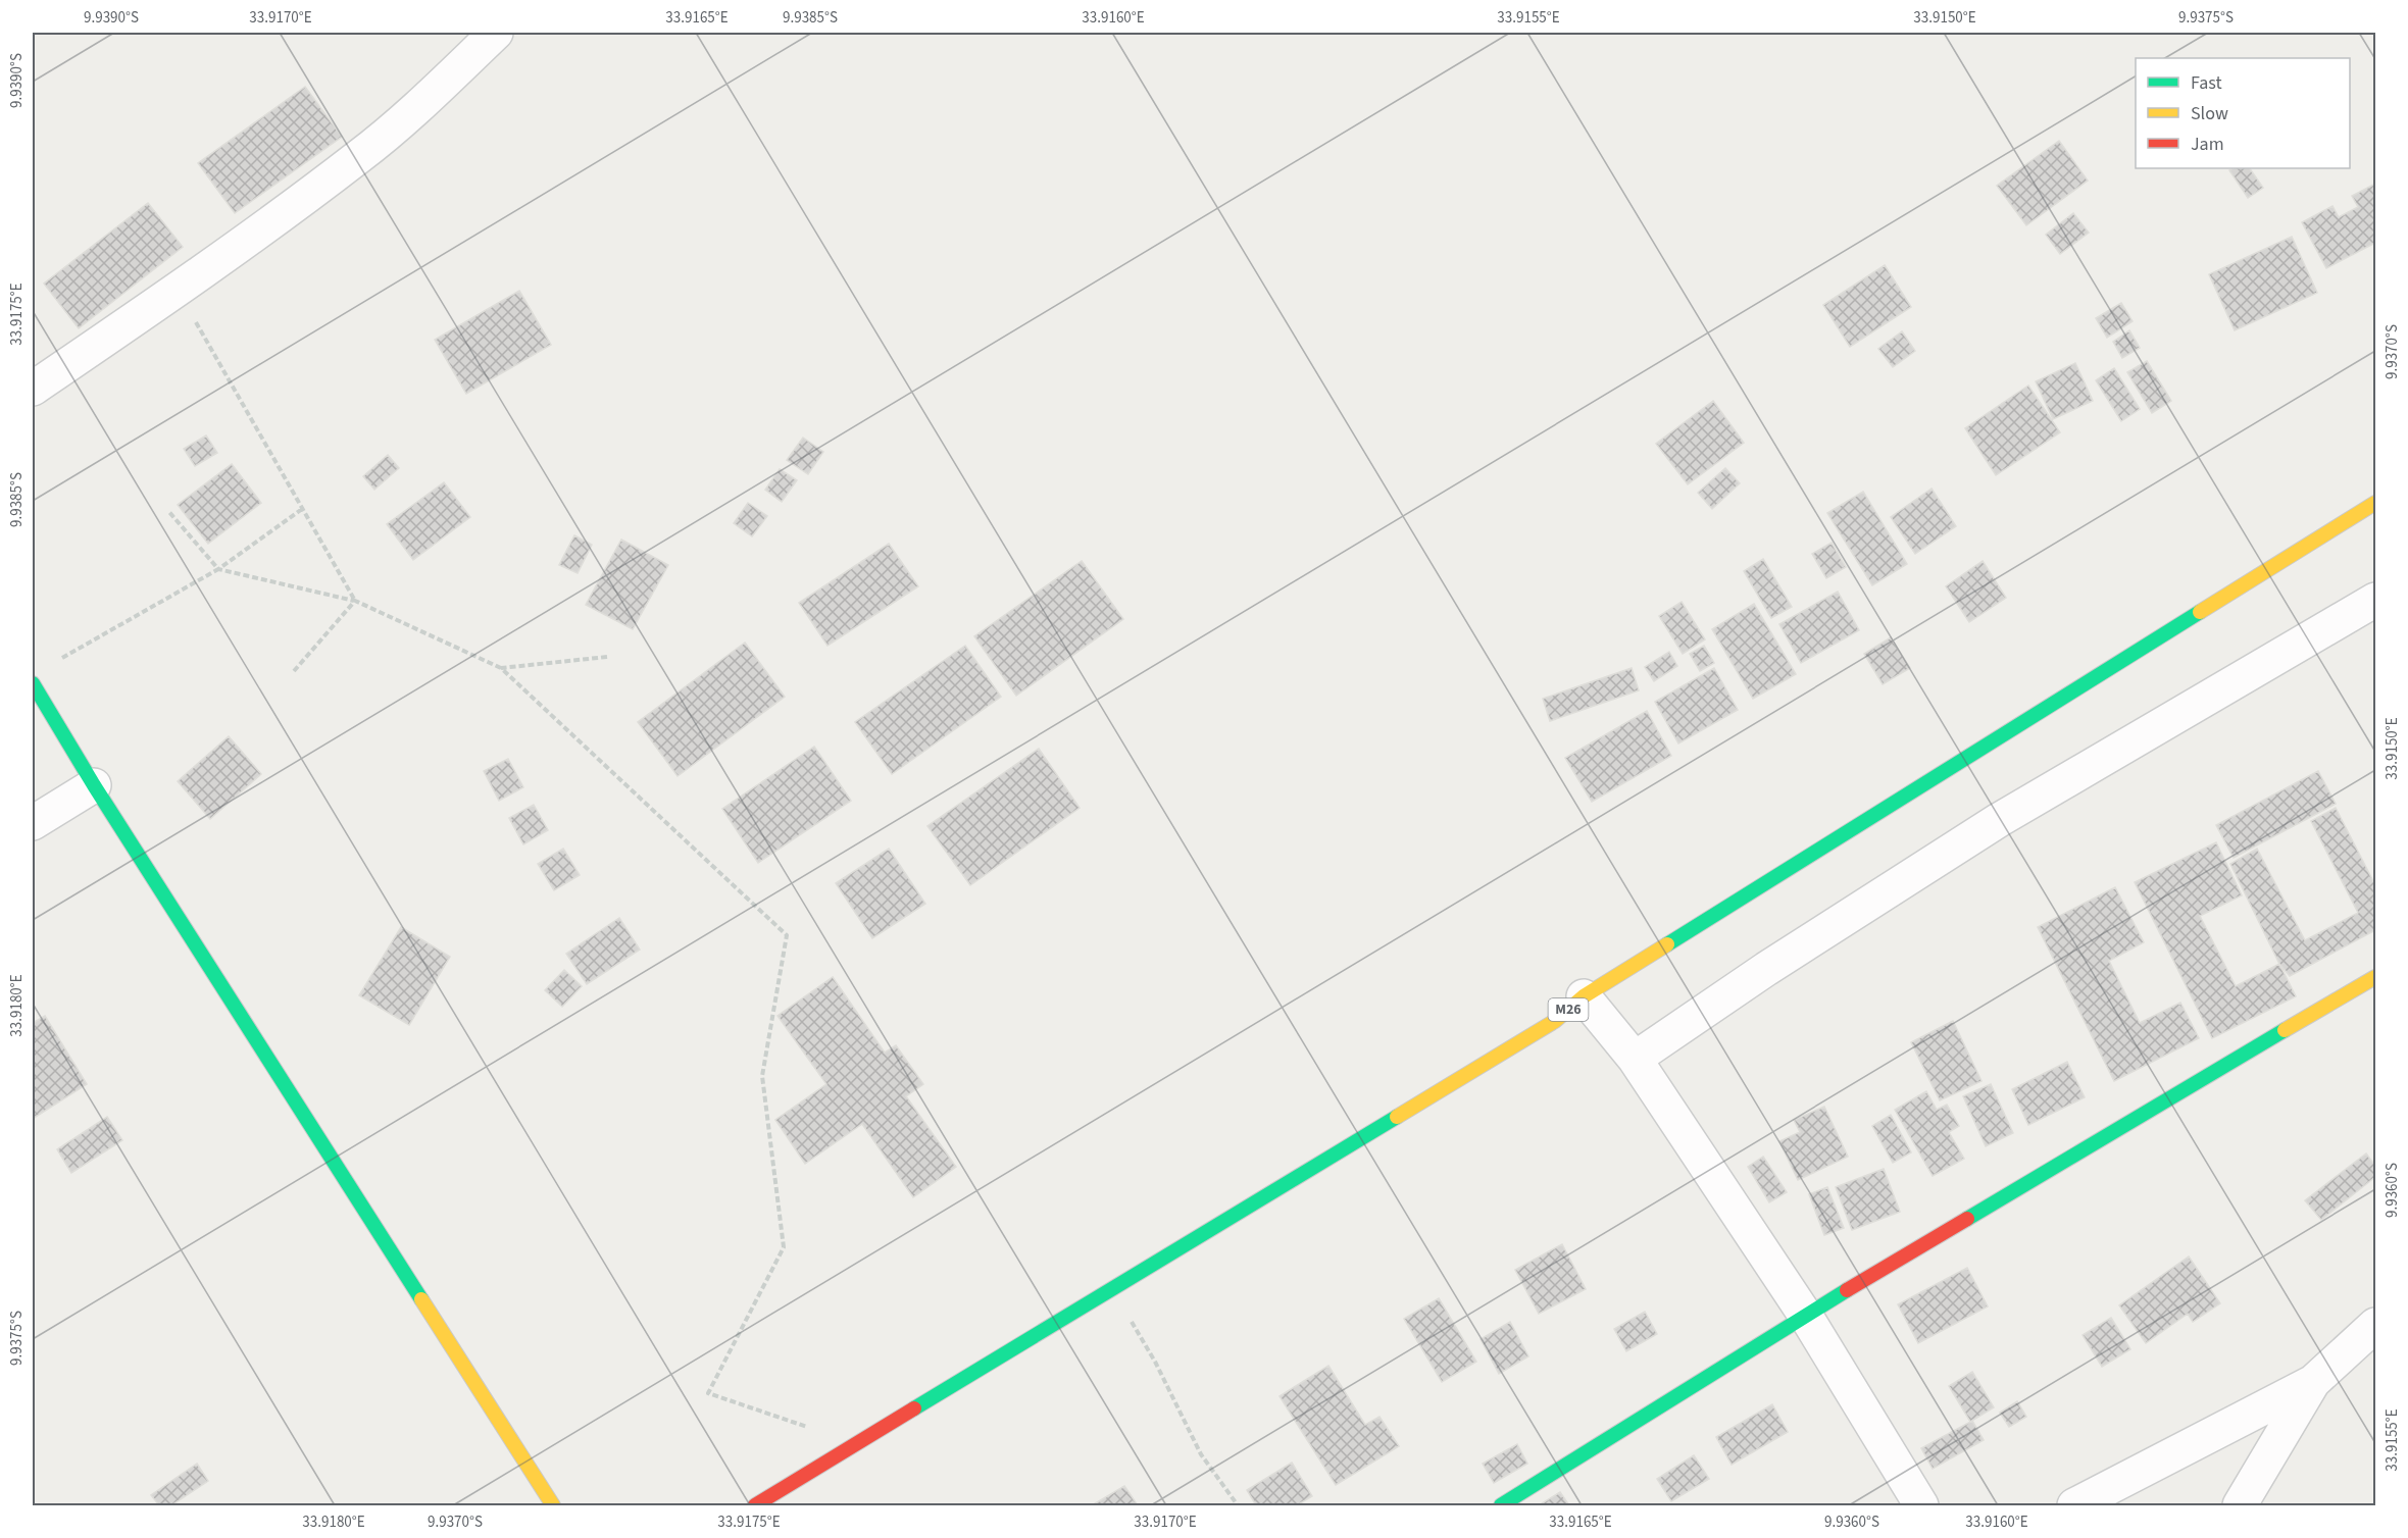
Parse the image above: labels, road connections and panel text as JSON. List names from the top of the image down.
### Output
{
  "streets": {
    "street": ["M26"]
  },
  "legend": ["Fast", "Slow", "Jam"],
  "coordinates": [
    "9.9390°S",
    "33.9170°E",
    "33.9165°E",
    "9.9385°S",
    "33.9160°E",
    "33.9155°E",
    "33.9150°E",
    "9.9375°S",
    "33.9175°E",
    "9.9370°S",
    "33.9180°E",
    "9.9360°S"
  ]
}
